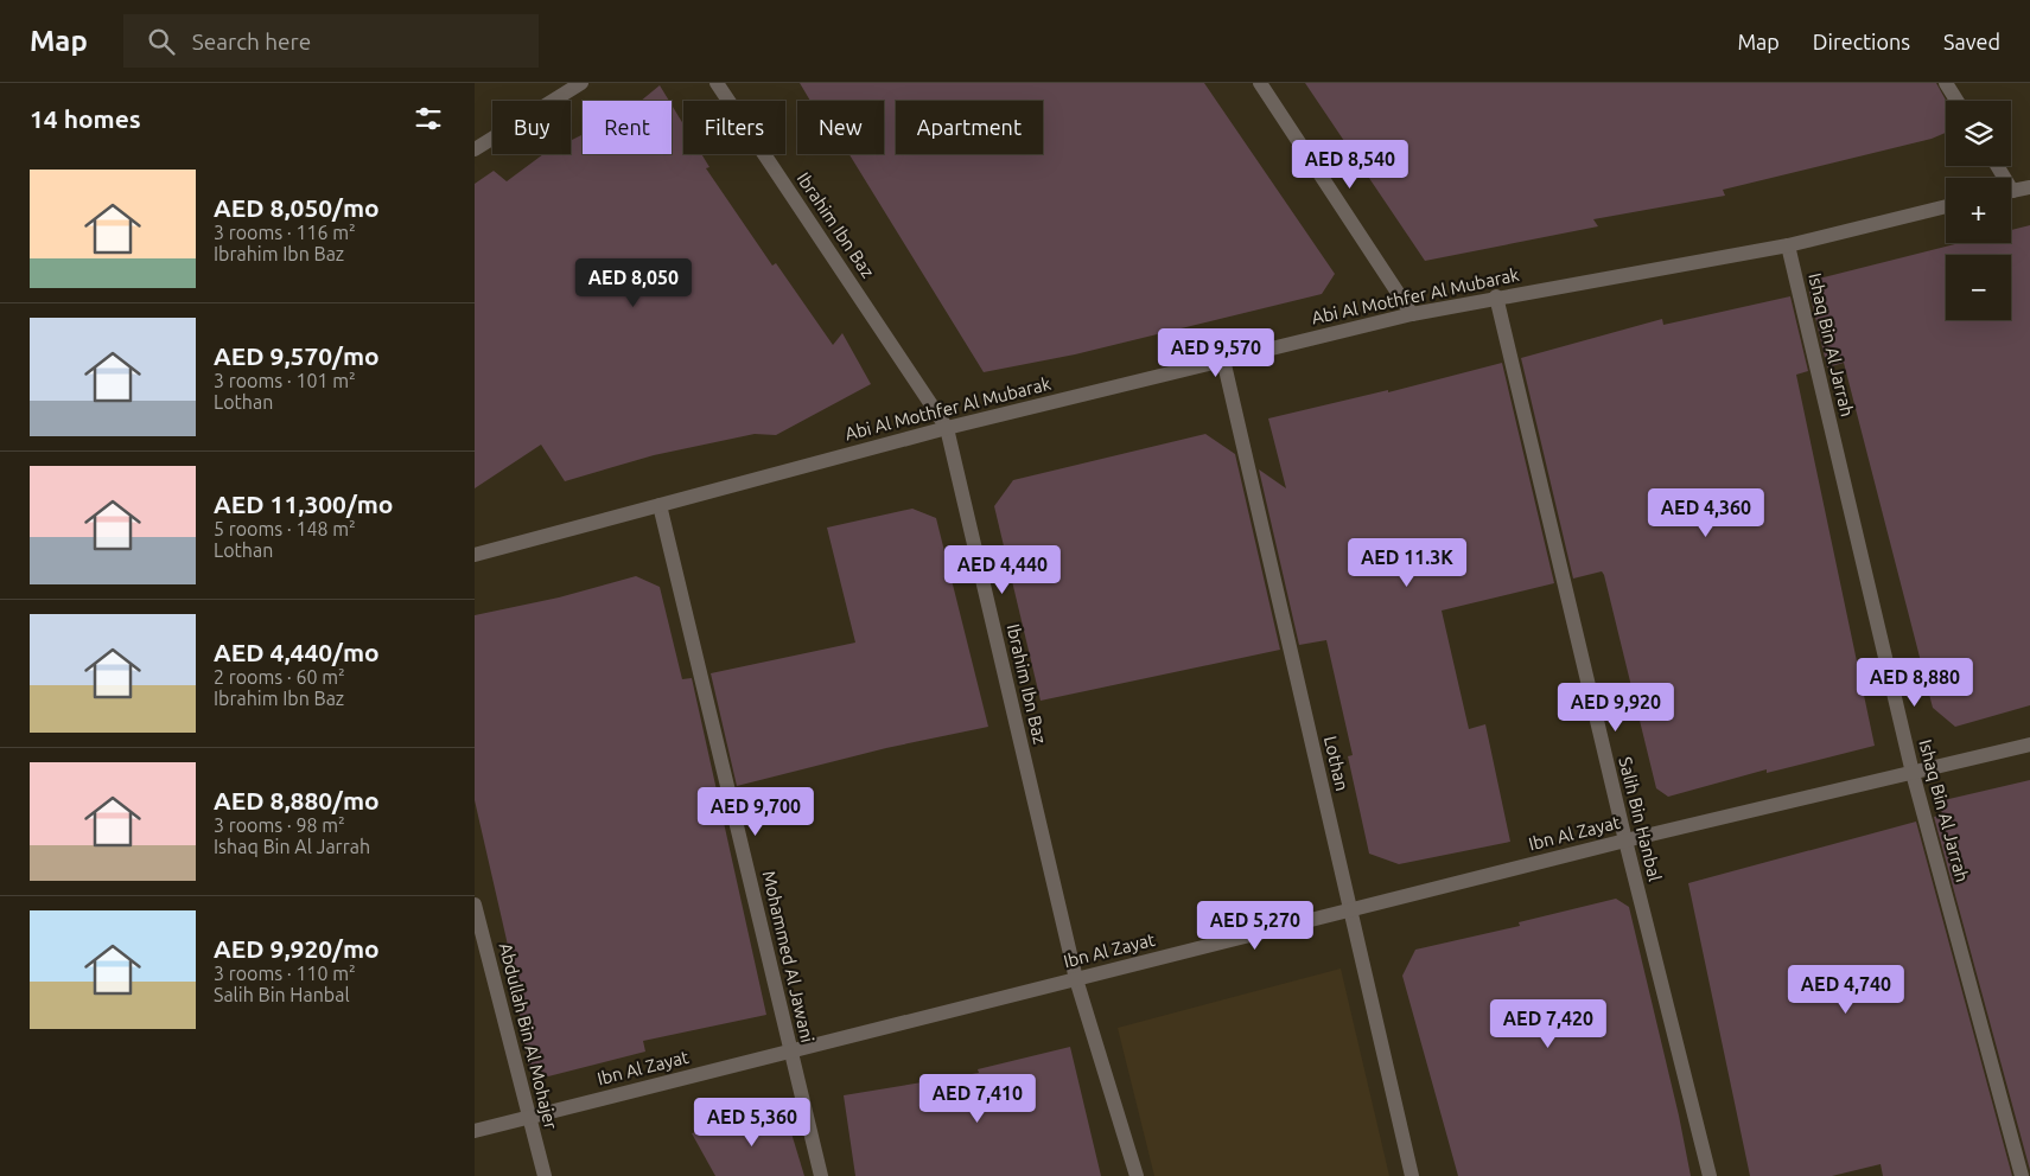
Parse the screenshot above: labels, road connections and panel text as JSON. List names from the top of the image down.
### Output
{
  "streets": {
    "street": [
      "Ibrahim Ibn Baz",
      "Abi Al Mothfer Al Mubarak",
      "Ishaq Bin Al Jarrah",
      "Lothan",
      "Salih Bin Hanbal",
      "Ibn Al Zayat",
      "Mohammed Al Jawani",
      "Abdullah Bin Al Mohajer"
    ]
  },
  "crossings": [
    ["Ibrahim Ibn Baz", "Abi Al Mothfer Al Mubarak"],
    ["Ibrahim Ibn Baz", "Ibn Al Zayat"],
    ["Abi Al Mothfer Al Mubarak", "Ishaq Bin Al Jarrah"],
    ["Abi Al Mothfer Al Mubarak", "Lothan"],
    ["Abi Al Mothfer Al Mubarak", "Salih Bin Hanbal"],
    ["Abi Al Mothfer Al Mubarak", "Mohammed Al Jawani"],
    ["Ishaq Bin Al Jarrah", "Ibn Al Zayat"],
    ["Lothan", "Ibn Al Zayat"],
    ["Salih Bin Hanbal", "Ibn Al Zayat"],
    ["Ibn Al Zayat", "Mohammed Al Jawani"],
    ["Ibn Al Zayat", "Abdullah Bin Al Mohajer"]
  ],
  "page": {
    "header": "Map",
    "search": "Search here",
    "nav": ["Map", "Directions", "Saved"],
    "heading": "14 homes",
    "map_buttons": ["+", "−"],
    "chip": [
      "Buy",
      "Rent",
      "Filters",
      "New",
      "Apartment"
    ],
    "price": [
      "AED 8,540",
      "AED 8,050",
      "AED 9,570",
      "AED 4,360",
      "AED 11.3K",
      "AED 4,440",
      "AED 8,880",
      "AED 9,920",
      "AED 9,700",
      "AED 5,270",
      "AED 4,740",
      "AED 7,420",
      "AED 7,410",
      "AED 5,360"
    ],
    "list": [
      {
        "name": "AED 8,050/mo",
        "note": "3 rooms · 116 m² · Ibrahim Ibn Baz"
      },
      {
        "name": "AED 9,570/mo",
        "note": "3 rooms · 101 m² · Lothan"
      },
      {
        "name": "AED 11,300/mo",
        "note": "5 rooms · 148 m² · Lothan"
      },
      {
        "name": "AED 4,440/mo",
        "note": "2 rooms · 60 m² · Ibrahim Ibn Baz"
      },
      {
        "name": "AED 8,880/mo",
        "note": "3 rooms · 98 m² · Ishaq Bin Al Jarrah"
      },
      {
        "name": "AED 9,920/mo",
        "note": "3 rooms · 110 m² · Salih Bin Hanbal"
      }
    ]
  }
}
